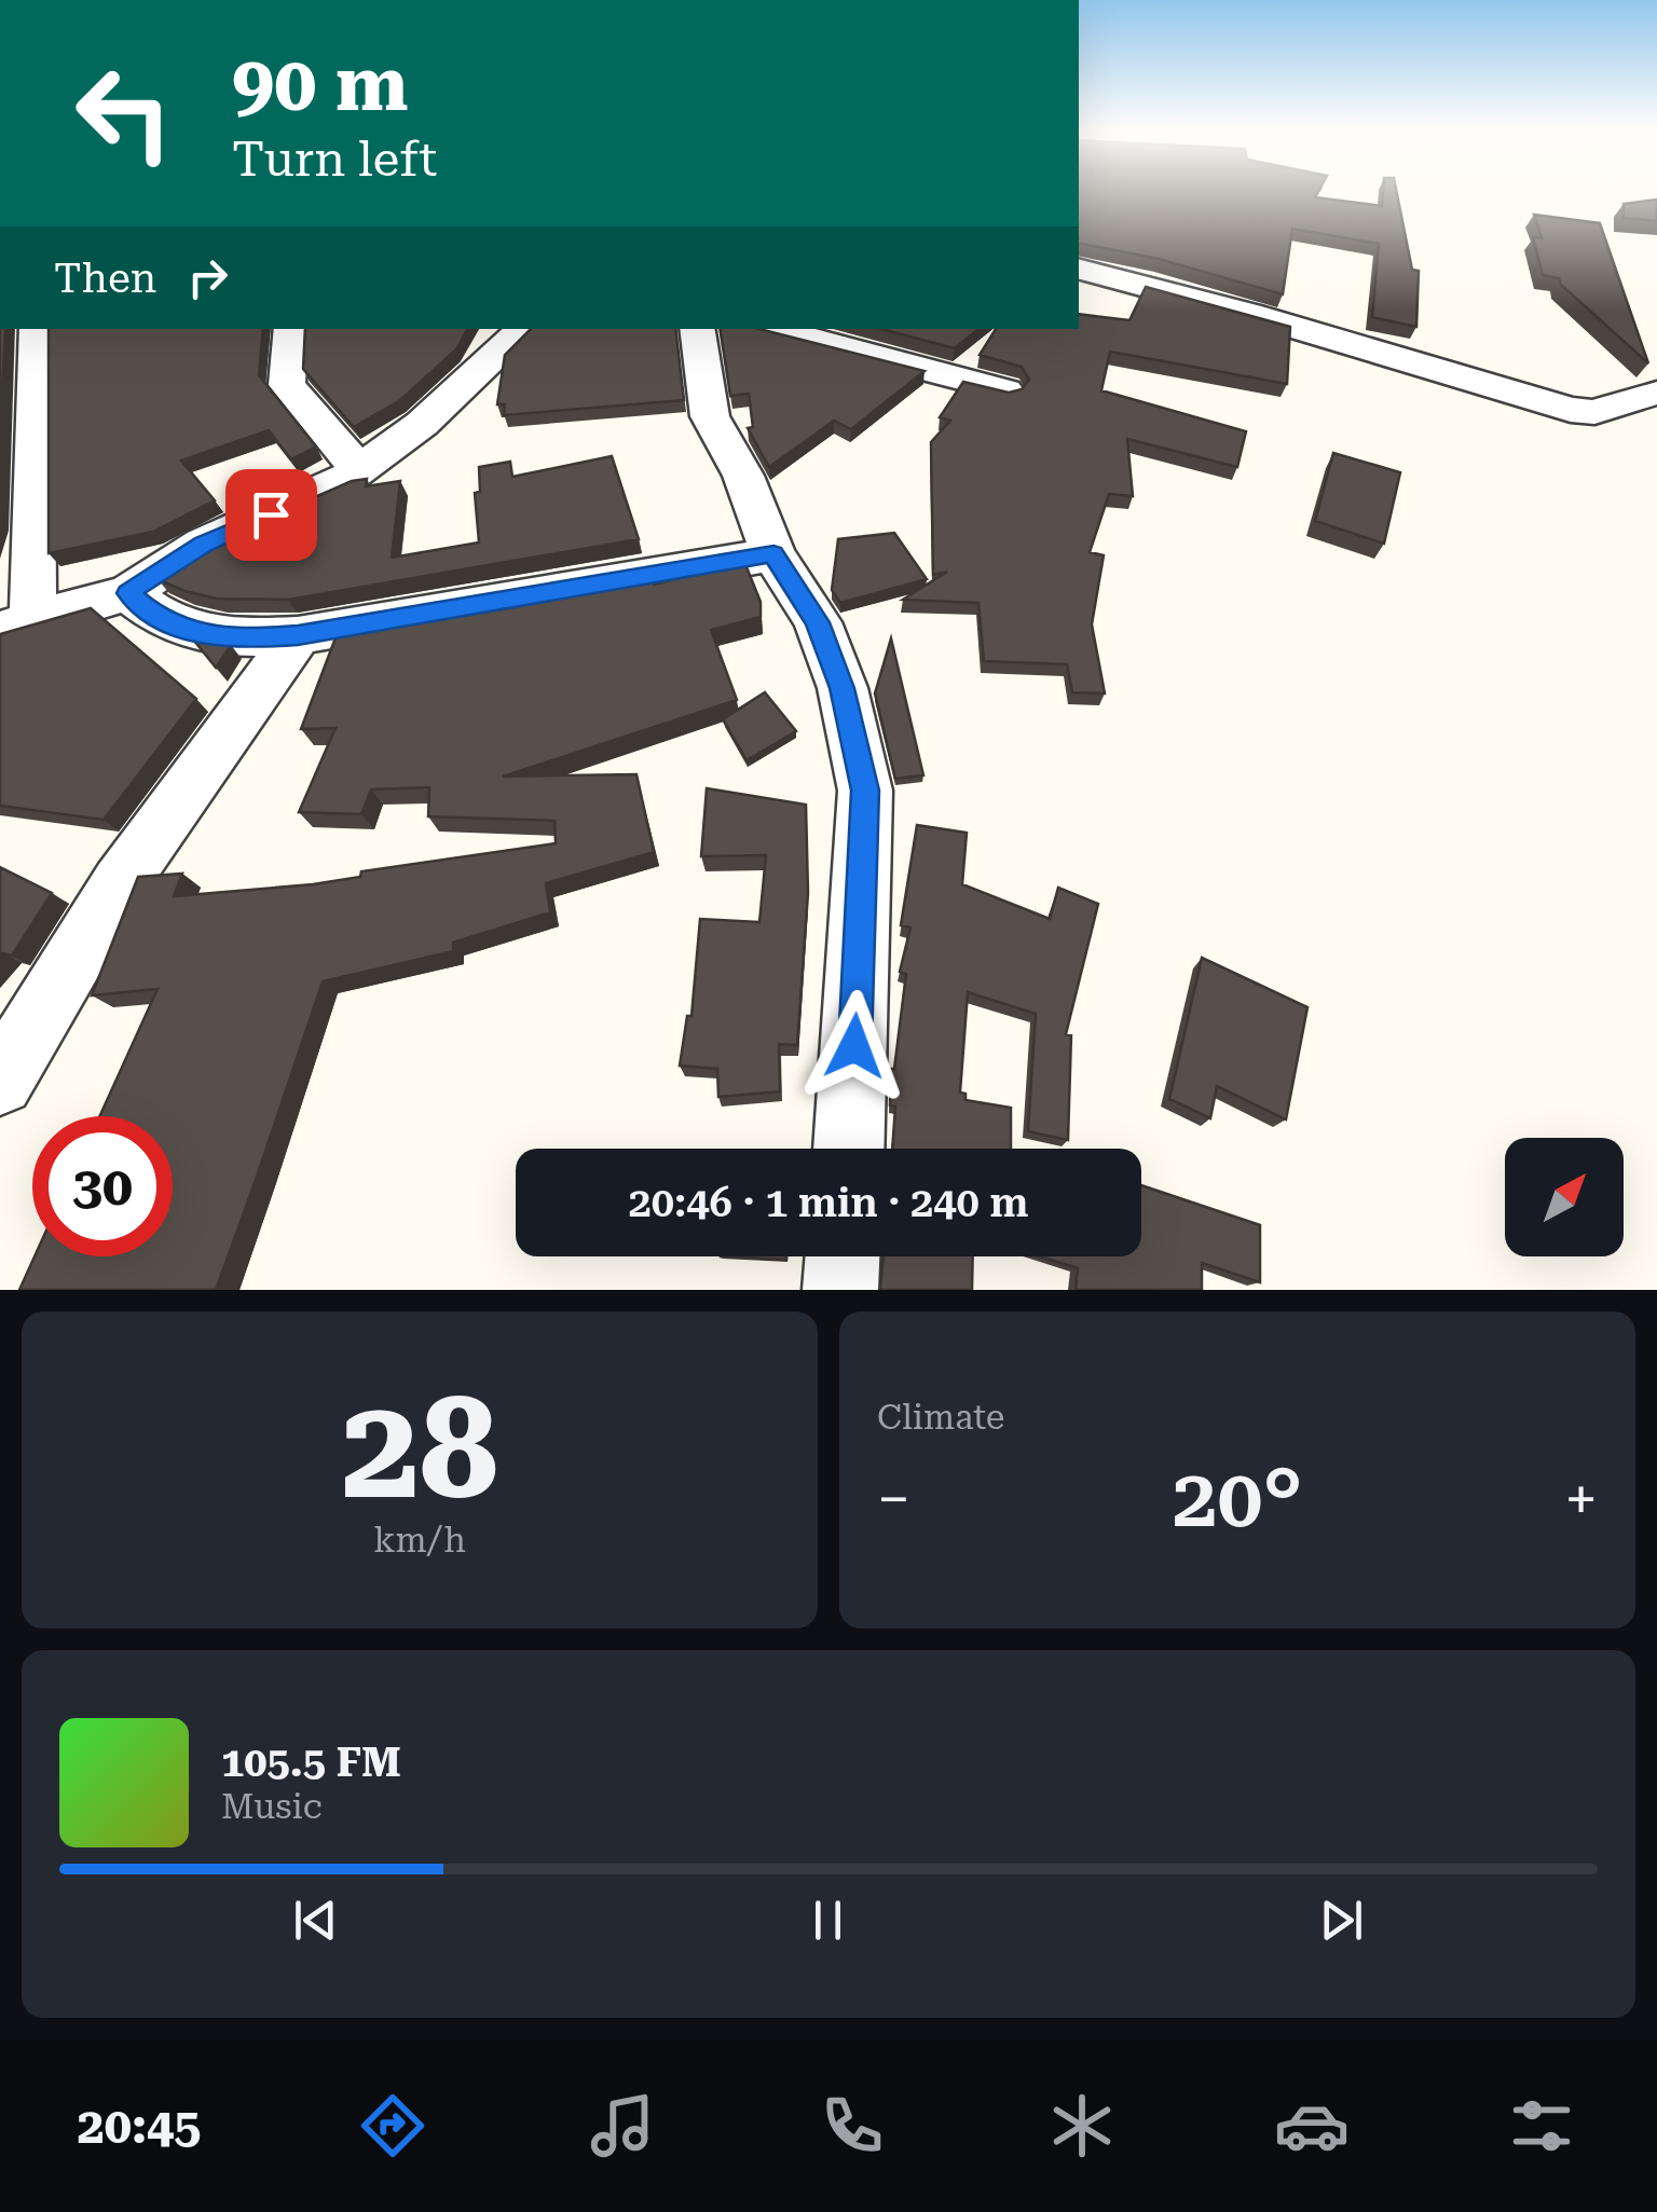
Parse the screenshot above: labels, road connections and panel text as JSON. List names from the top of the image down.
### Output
{
  "north": "top right",
  "page": {
    "turn": ["90 m", "Turn left"],
    "then": "Then",
    "limit": "30",
    "trip": "20:46 · 1 min · 240 m",
    "tile": [
      ["28", "km/h"],
      "Climate"
    ],
    "heat": ["−", "20°", "+"],
    "song": ["105.5 FM", "Music"],
    "tabs": "20:45"
  }
}
